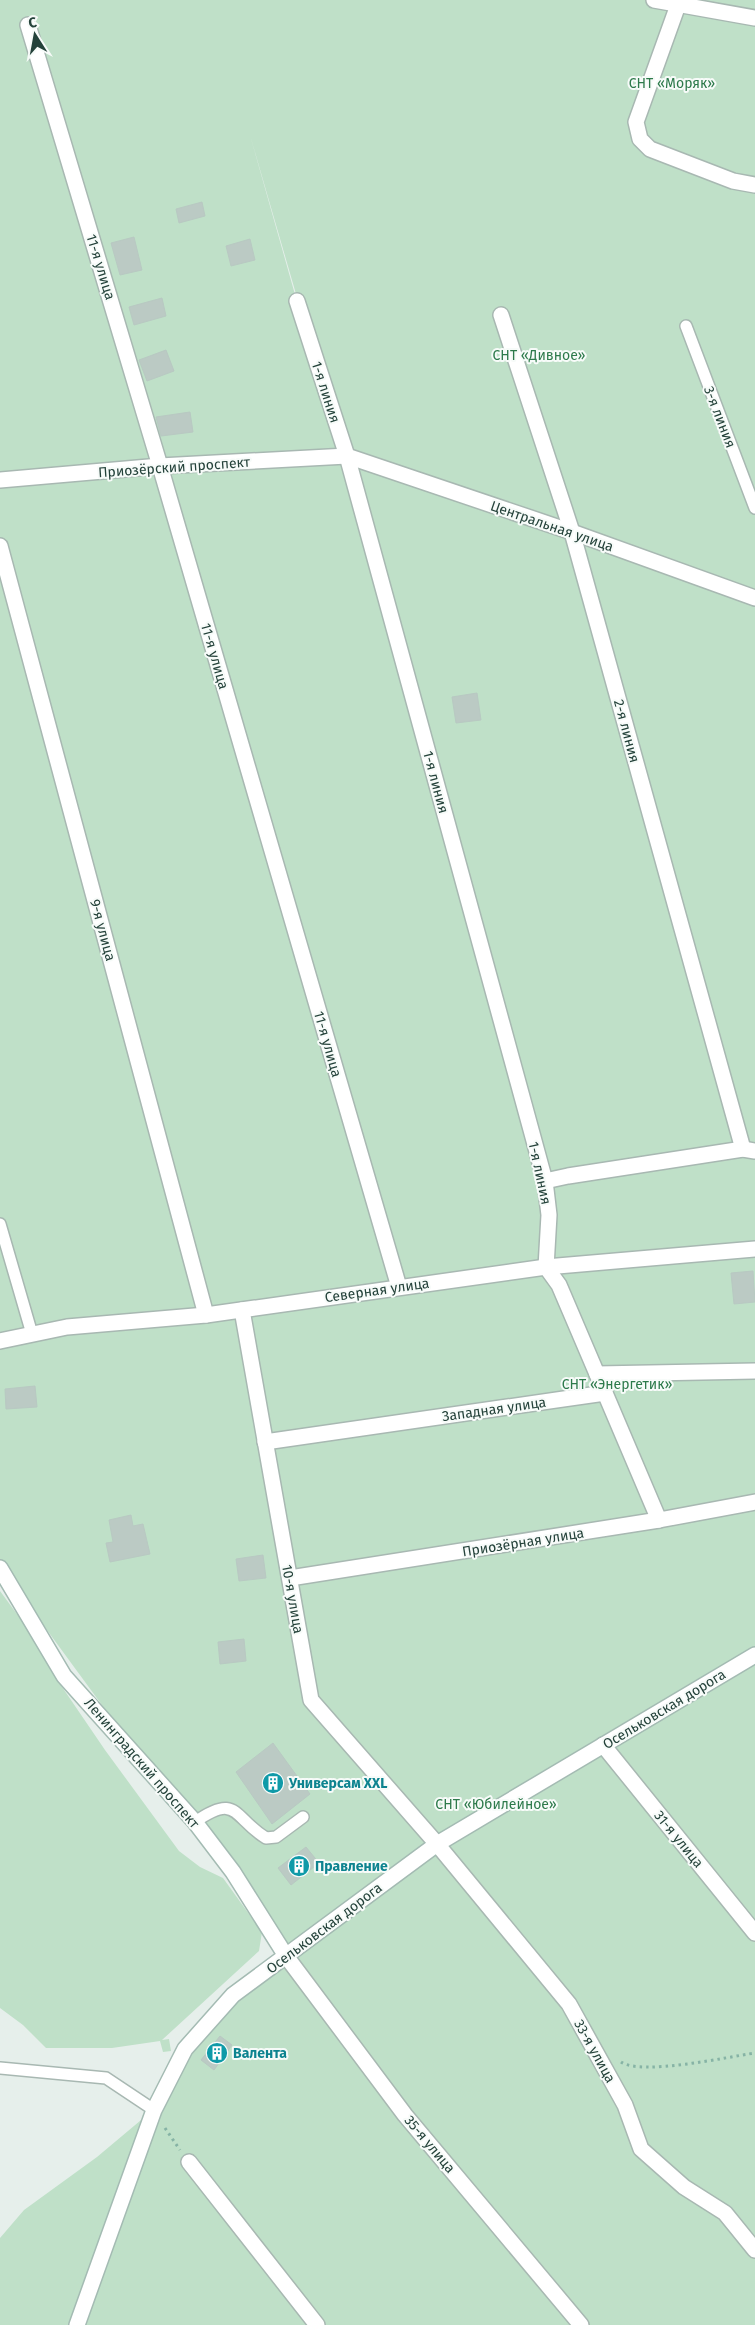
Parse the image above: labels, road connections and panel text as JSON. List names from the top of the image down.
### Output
{
  "streets": {
    "street": [
      "11-я улица",
      "1-я линия",
      "Приозёрский проспект",
      "Центральная улица",
      "2-я линия",
      "9-я улица",
      "Северная улица",
      "Западная улица",
      "Приозёрная улица",
      "10-я улица",
      "Осельковская дорога",
      "Ленинградский проспект",
      "31-я улица",
      "33-я улица",
      "35-я улица"
    ],
    "lane": ["3-я линия"]
  },
  "crossings": [
    ["11-я улица", "Приозёрский проспект"],
    ["11-я улица", "Северная улица"],
    ["1-я линия", "Приозёрский проспект"],
    ["1-я линия", "Центральная улица"],
    ["1-я линия", "Северная улица"],
    ["Приозёрский проспект", "Центральная улица"],
    ["Центральная улица", "2-я линия"],
    ["9-я улица", "Северная улица"],
    ["Северная улица", "10-я улица"],
    ["Западная улица", "10-я улица"],
    ["Приозёрная улица", "10-я улица"],
    ["10-я улица", "Осельковская дорога"],
    ["10-я улица", "33-я улица"],
    ["Осельковская дорога", "Ленинградский проспект"],
    ["Осельковская дорога", "31-я улица"],
    ["Осельковская дорога", "33-я улица"],
    ["Осельковская дорога", "35-я улица"],
    ["Ленинградский проспект", "35-я улица"]
  ],
  "parks": [
    "СНТ «Моряк»",
    "СНТ «Дивное»",
    "СНТ «Энергетик»",
    "СНТ «Юбилейное»"
  ],
  "places": {
    "building": ["Универсам XXL", "Правление", "Валента"]
  },
  "north": "top"
}
